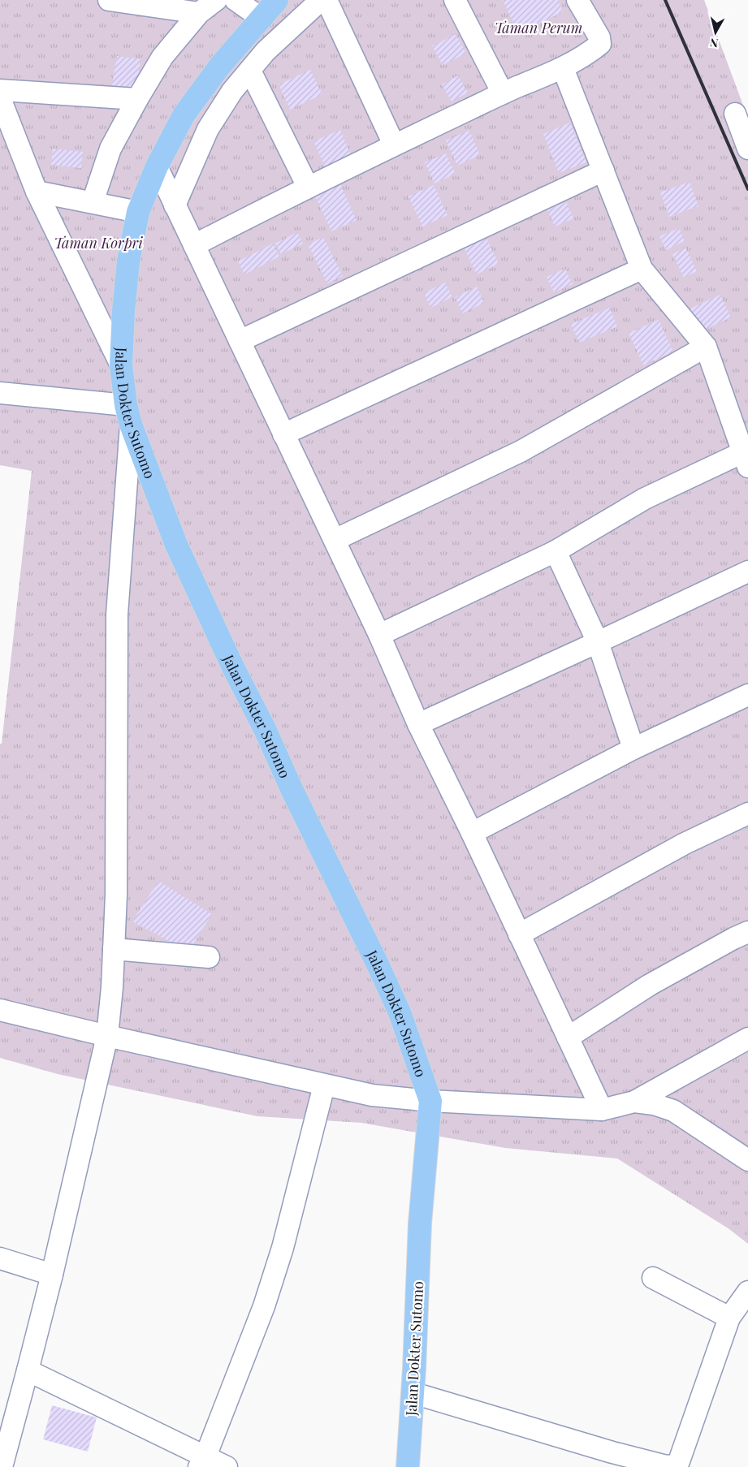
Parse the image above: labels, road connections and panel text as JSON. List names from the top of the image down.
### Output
{
  "streets": {
    "main road": ["Jalan Dokter Sutomo"]
  },
  "parks": ["Taman Perum", "Taman Korpri"],
  "north": "bottom"
}
